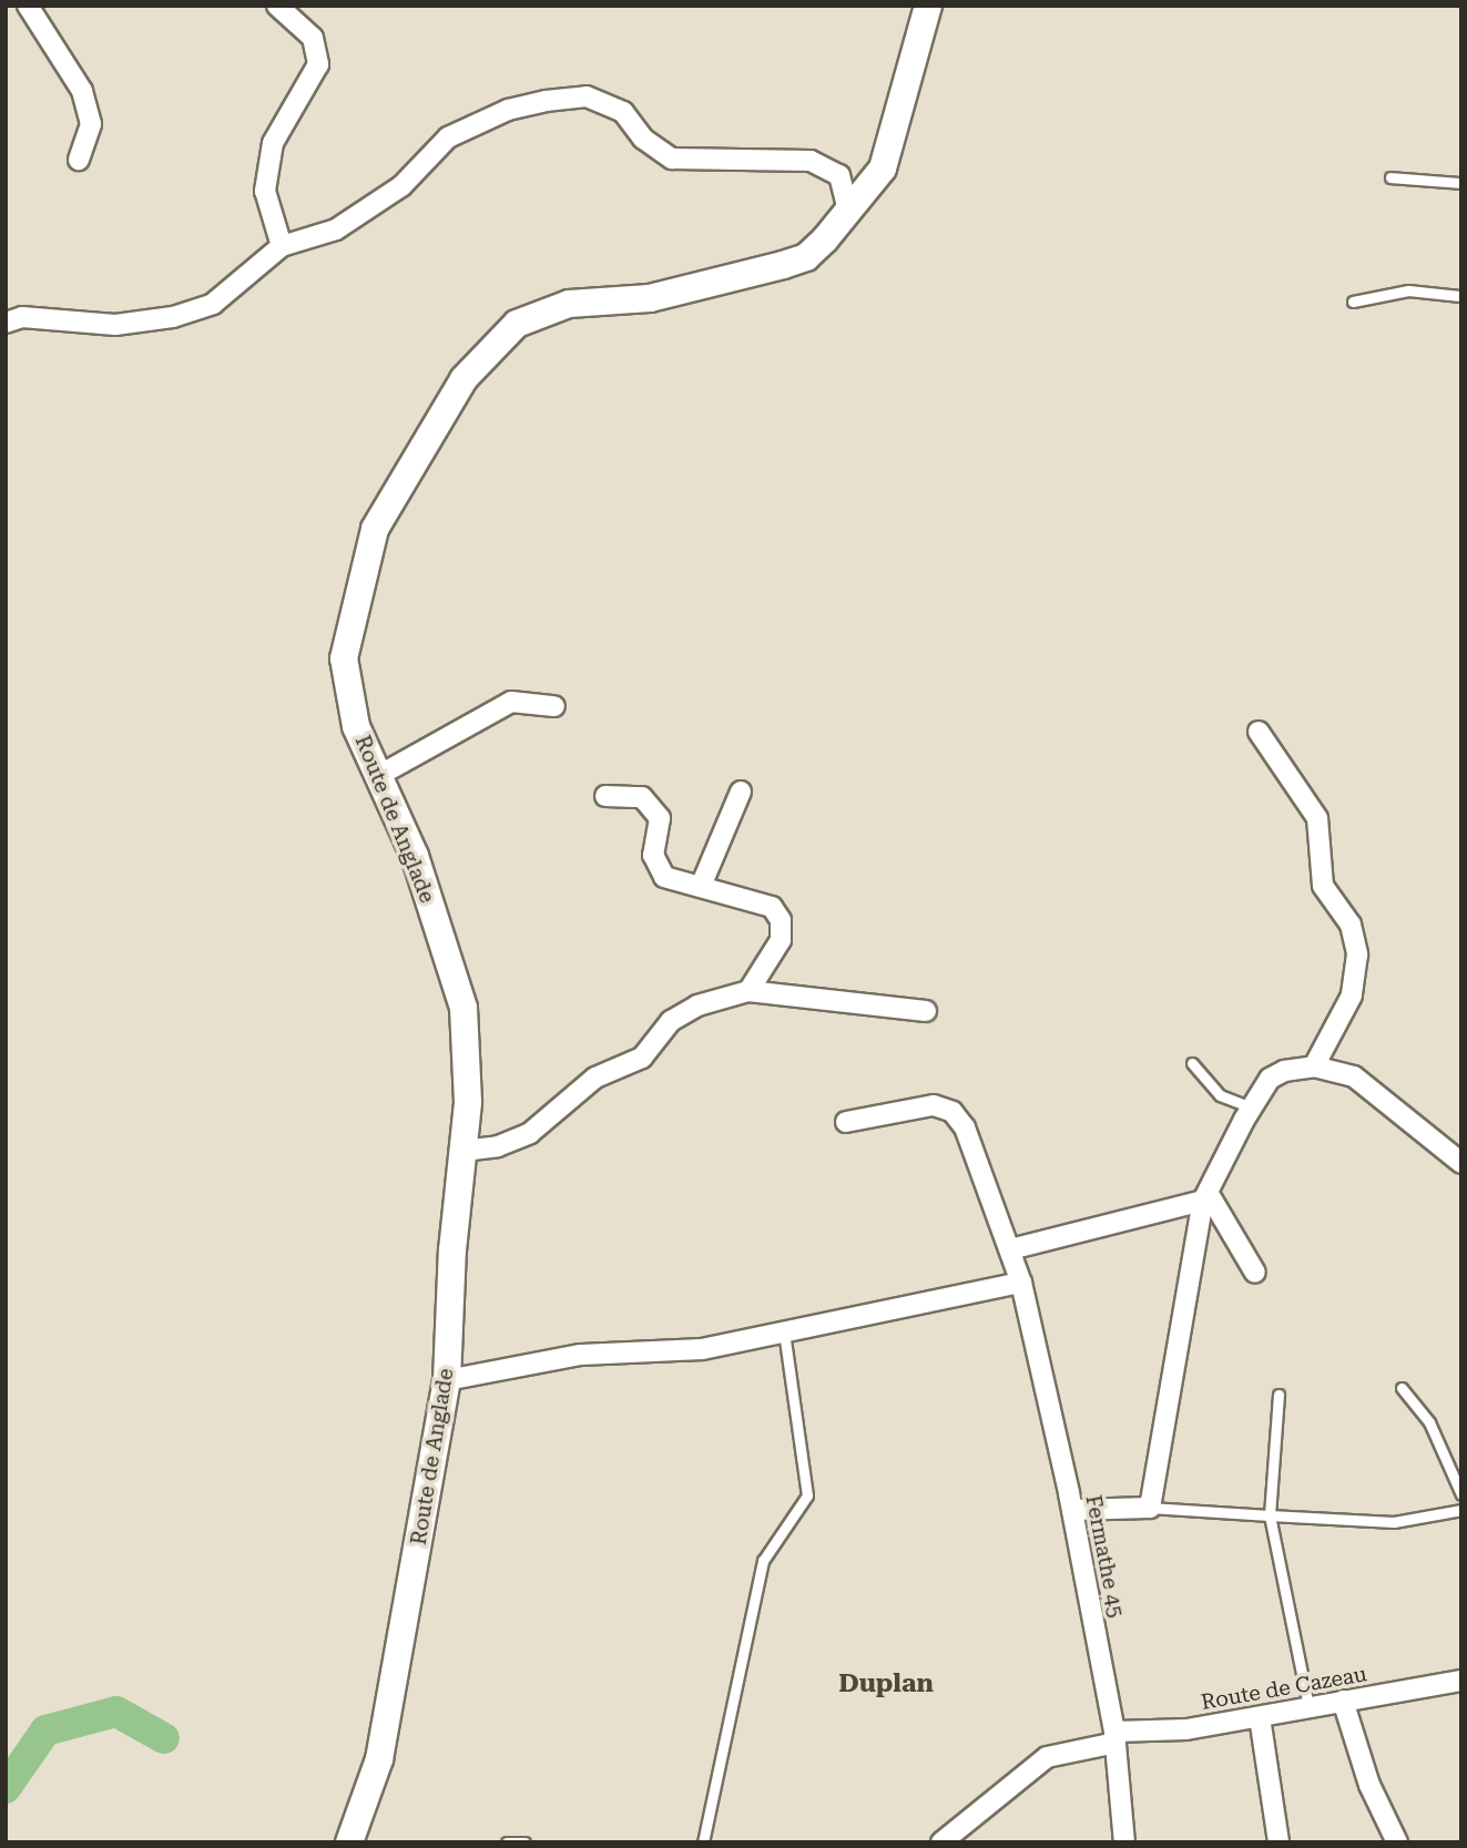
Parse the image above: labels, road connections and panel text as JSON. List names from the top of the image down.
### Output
{
  "streets": {
    "street": ["Route de Anglade", "Fermathe 45", "Route de Cazeau"]
  },
  "crossings": [
    ["Fermathe 45", "Route de Cazeau"]
  ],
  "districts": ["Duplan"]
}
